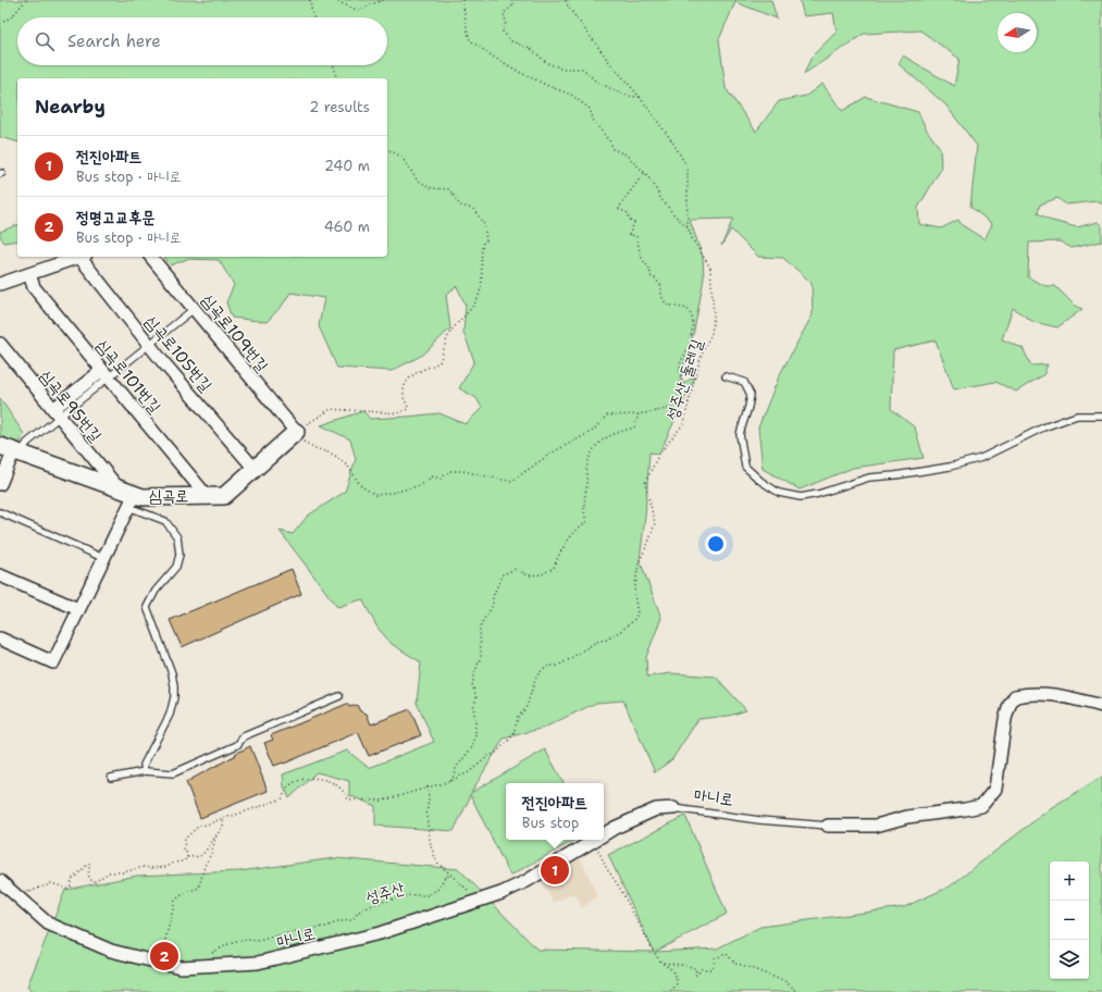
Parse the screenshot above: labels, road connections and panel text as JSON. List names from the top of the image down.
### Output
{
  "streets": {
    "street": [
      "심곡로109번길",
      "심곡로105번길",
      "심곡로101번길",
      "심곡로95번길",
      "심곡로",
      "마니로"
    ],
    "path": ["성주산 둘레길", "성주산"]
  },
  "crossings": [
    ["심곡로109번길", "심곡로"],
    ["심곡로105번길", "심곡로"],
    ["심곡로101번길", "심곡로"],
    ["심곡로95번길", "심곡로"],
    ["마니로", "성주산"]
  ],
  "north": "left",
  "page": {
    "search": "Search here",
    "heading": ["Nearby", "2 results"],
    "list": [
      {
        "mark": "1",
        "name": "전진아파트",
        "note": "Bus stop · 마니로",
        "value": "240 m"
      },
      {
        "mark": "2",
        "name": "정명고교후문",
        "note": "Bus stop · 마니로",
        "value": "460 m"
      }
    ],
    "popup": ["전진아파트", "Bus stop"],
    "pins": ["1", "2"],
    "map_buttons": ["+", "−"]
  }
}
